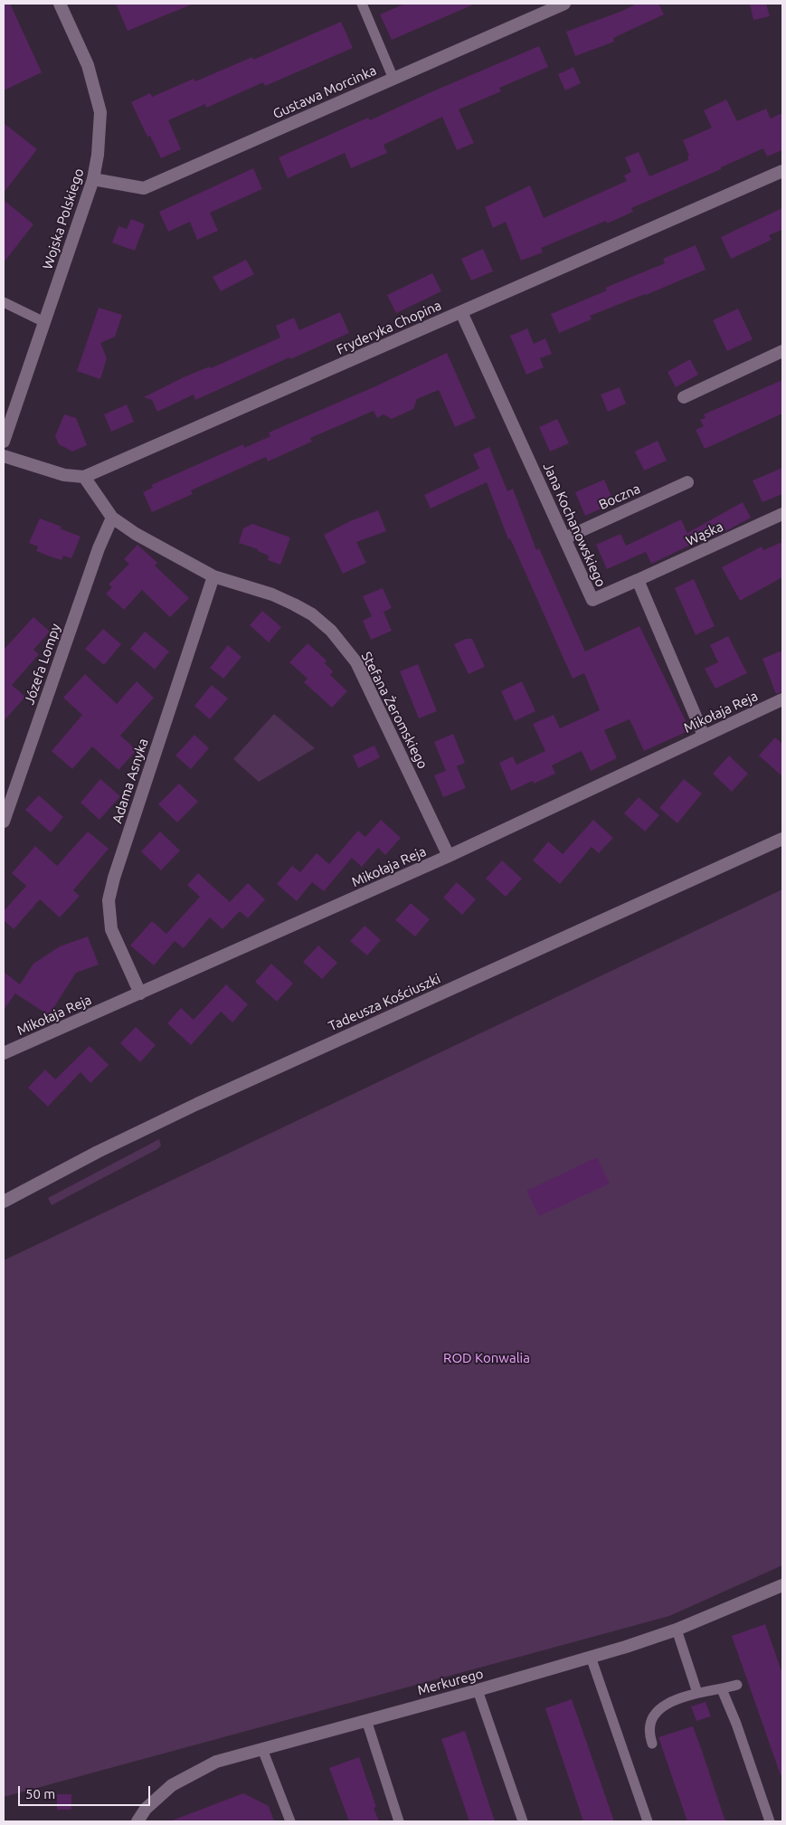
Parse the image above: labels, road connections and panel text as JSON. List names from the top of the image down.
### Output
{
  "streets": {
    "street": [
      "Gustawa Morcinka",
      "Wojska Polskiego",
      "Fryderyka Chopina",
      "Boczna",
      "Jana Kochanowskiego",
      "Wąska",
      "Józefa Lompy",
      "Stefana Żeromskiego",
      "Mikołaja Reja",
      "Adama Asnyka",
      "Tadeusza Kościuszki",
      "Merkurego"
    ]
  },
  "crossings": [
    ["Gustawa Morcinka", "Wojska Polskiego"],
    ["Fryderyka Chopina", "Jana Kochanowskiego"],
    ["Fryderyka Chopina", "Stefana Żeromskiego"],
    ["Boczna", "Jana Kochanowskiego"],
    ["Jana Kochanowskiego", "Wąska"],
    ["Józefa Lompy", "Stefana Żeromskiego"],
    ["Stefana Żeromskiego", "Mikołaja Reja"],
    ["Stefana Żeromskiego", "Adama Asnyka"],
    ["Mikołaja Reja", "Adama Asnyka"]
  ],
  "parks": ["ROD Konwalia"],
  "scale_bar": "50 m"
}
